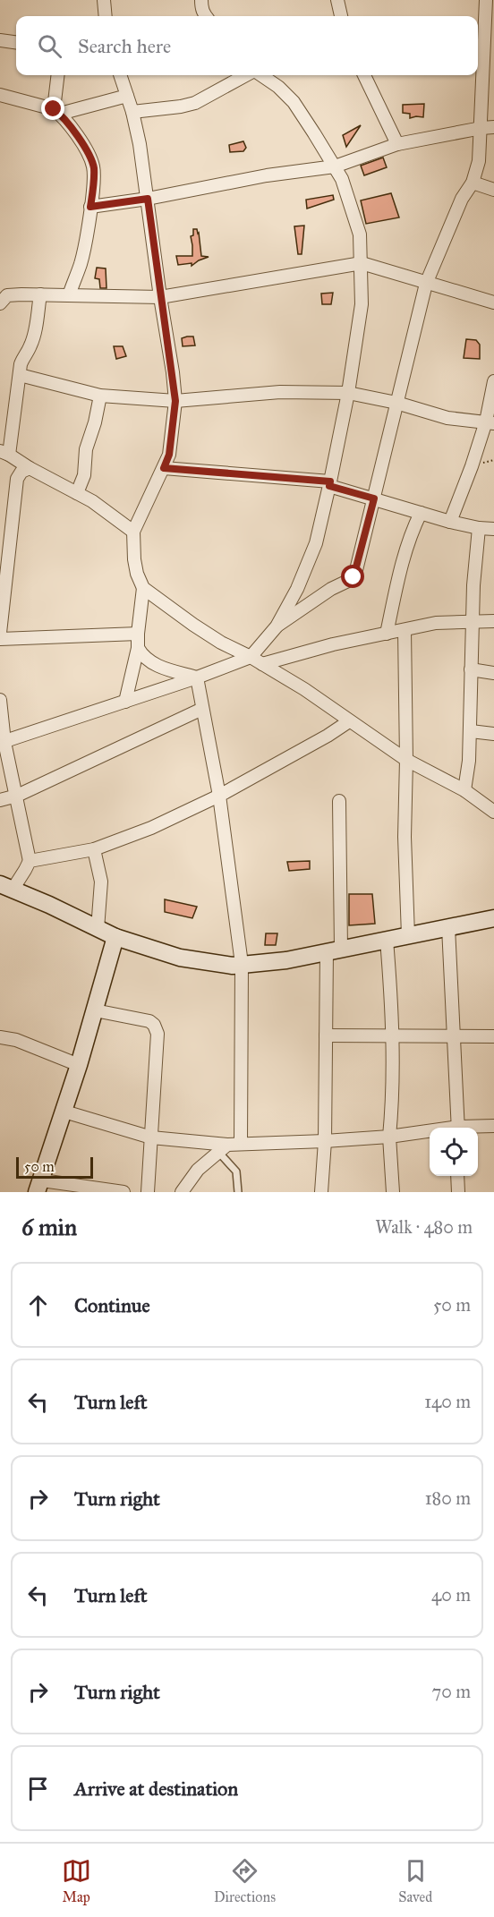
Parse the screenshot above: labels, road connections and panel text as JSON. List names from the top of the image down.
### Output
{
  "scale_bar": "50 m",
  "page": {
    "search": "Search here",
    "scale": "50 m",
    "heading": ["6 min", "Walk · 480 m"],
    "list": [
      ["Continue", "50 m"],
      ["Turn left", "140 m"],
      ["Turn right", "180 m"],
      ["Turn left", "40 m"],
      ["Turn right", "70 m"],
      "Arrive at destination"
    ],
    "nav": ["Map", "Directions", "Saved"]
  }
}
